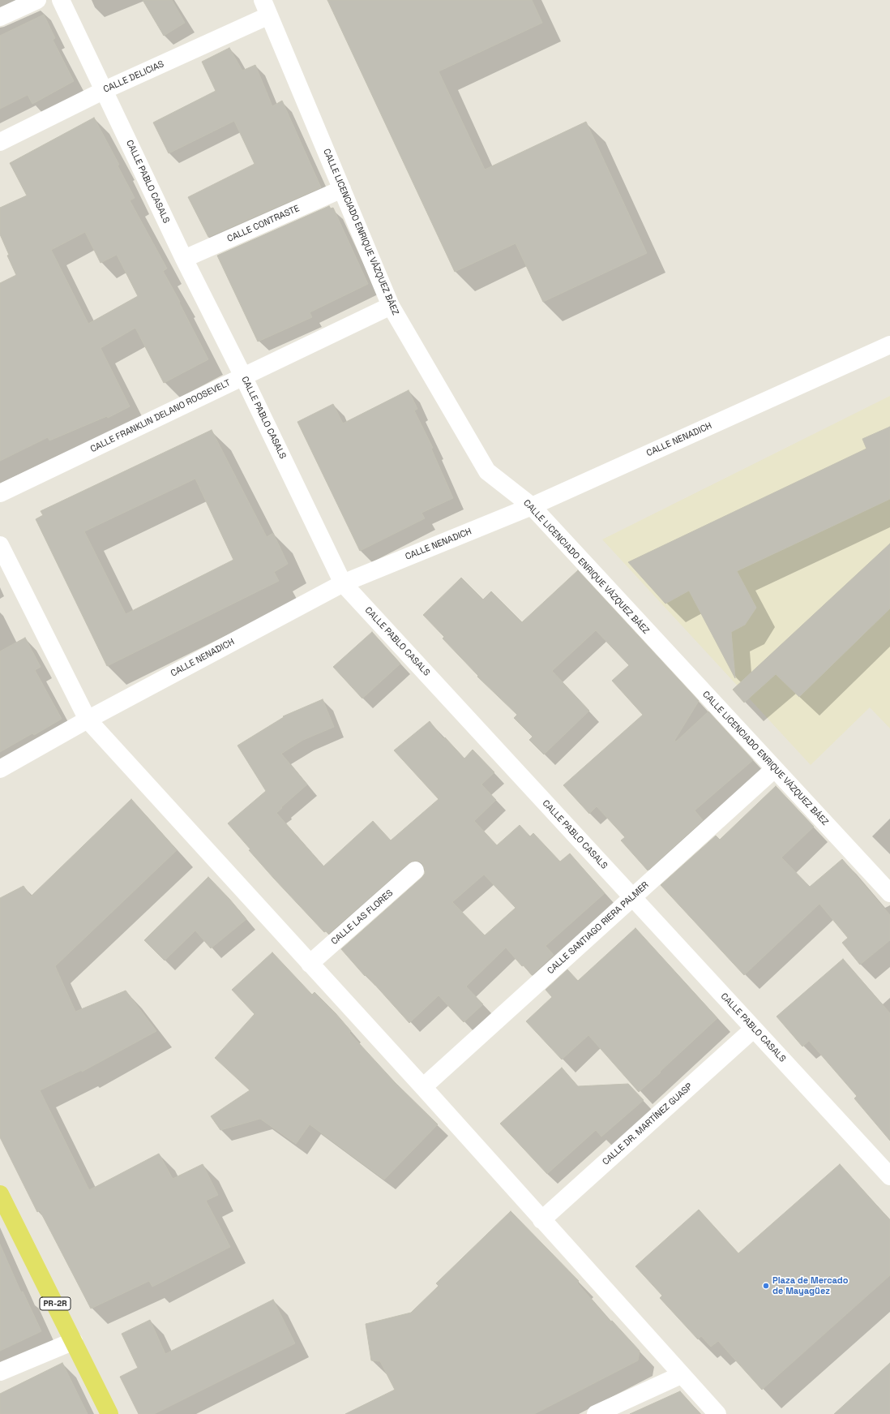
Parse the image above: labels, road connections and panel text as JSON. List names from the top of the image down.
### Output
{
  "streets": {
    "main road": ["PR-2R"],
    "street": [
      "CALLE DELICIAS",
      "CALLE PABLO CASALS",
      "CALLE CONTRASTE",
      "CALLE LICENCIADO ENRIQUE VÁZQUEZ BÁEZ",
      "CALLE FRANKLIN DELANO ROOSEVELT",
      "CALLE NENADICH",
      "CALLE LAS FLORES",
      "CALLE SANTIAGO RIERA PALMER",
      "CALLE DR. MARTÍNEZ GUASP"
    ]
  },
  "crossings": [
    ["CALLE DELICIAS", "CALLE PABLO CASALS"],
    ["CALLE DELICIAS", "CALLE LICENCIADO ENRIQUE VÁZQUEZ BÁEZ"],
    ["CALLE PABLO CASALS", "CALLE CONTRASTE"],
    ["CALLE PABLO CASALS", "CALLE FRANKLIN DELANO ROOSEVELT"],
    ["CALLE PABLO CASALS", "CALLE NENADICH"],
    ["CALLE PABLO CASALS", "CALLE SANTIAGO RIERA PALMER"],
    ["CALLE PABLO CASALS", "CALLE DR. MARTÍNEZ GUASP"],
    ["CALLE CONTRASTE", "CALLE LICENCIADO ENRIQUE VÁZQUEZ BÁEZ"],
    ["CALLE LICENCIADO ENRIQUE VÁZQUEZ BÁEZ", "CALLE FRANKLIN DELANO ROOSEVELT"],
    ["CALLE LICENCIADO ENRIQUE VÁZQUEZ BÁEZ", "CALLE NENADICH"],
    ["CALLE LICENCIADO ENRIQUE VÁZQUEZ BÁEZ", "CALLE SANTIAGO RIERA PALMER"]
  ],
  "places": ["Plaza de Mercado de Mayagüez"]
}
